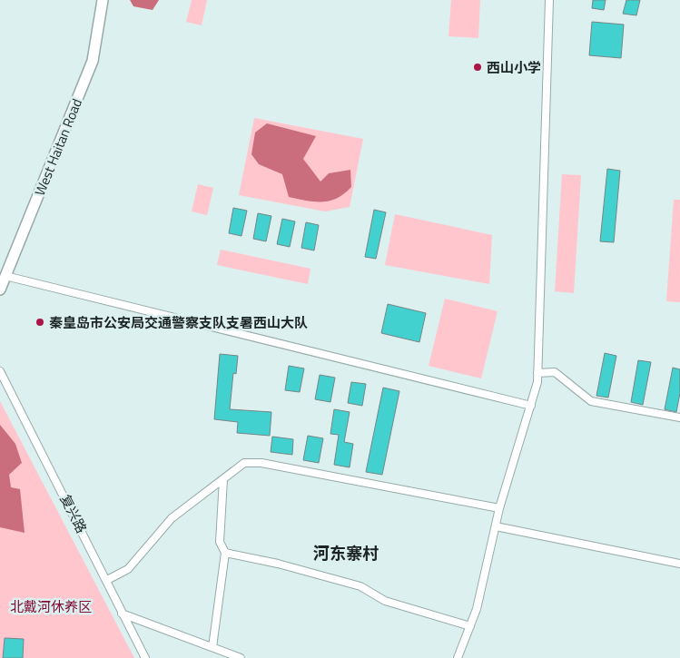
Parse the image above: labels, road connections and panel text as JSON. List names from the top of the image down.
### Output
{
  "streets": {
    "main road": ["West Haitan Road"],
    "street": ["复兴路"]
  },
  "districts": ["河东寨村"],
  "parks": ["北戴河休养区"],
  "places": ["西山小学", "秦皇岛市公安局交通警察支队支暑西山大队"]
}
